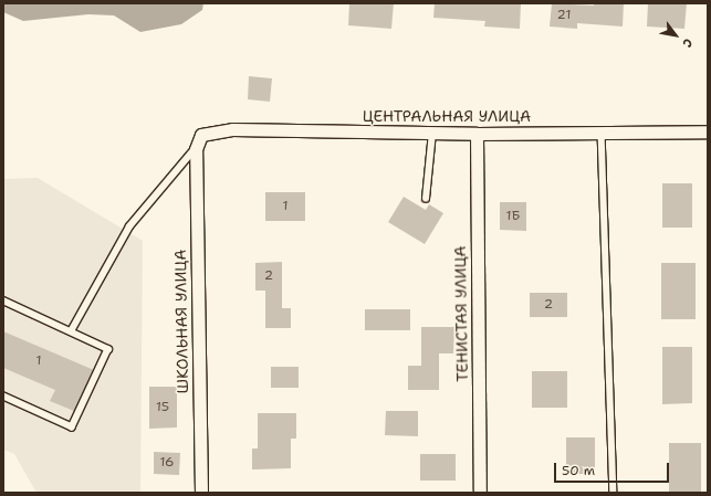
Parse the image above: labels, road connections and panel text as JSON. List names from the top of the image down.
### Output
{
  "streets": {
    "street": ["ЦЕНТРАЛЬНАЯ УЛИЦА", "ТЕНИСТАЯ УЛИЦА", "ШКОЛЬНАЯ УЛИЦА"]
  },
  "crossings": [
    ["ЦЕНТРАЛЬНАЯ УЛИЦА", "ТЕНИСТАЯ УЛИЦА"],
    ["ЦЕНТРАЛЬНАЯ УЛИЦА", "ШКОЛЬНАЯ УЛИЦА"]
  ],
  "house_numbers": [
    "21",
    "1",
    "1Б",
    "2",
    "2",
    "1",
    "15",
    "16"
  ],
  "scale_bar": "50 m",
  "north": "bottom right"
}
